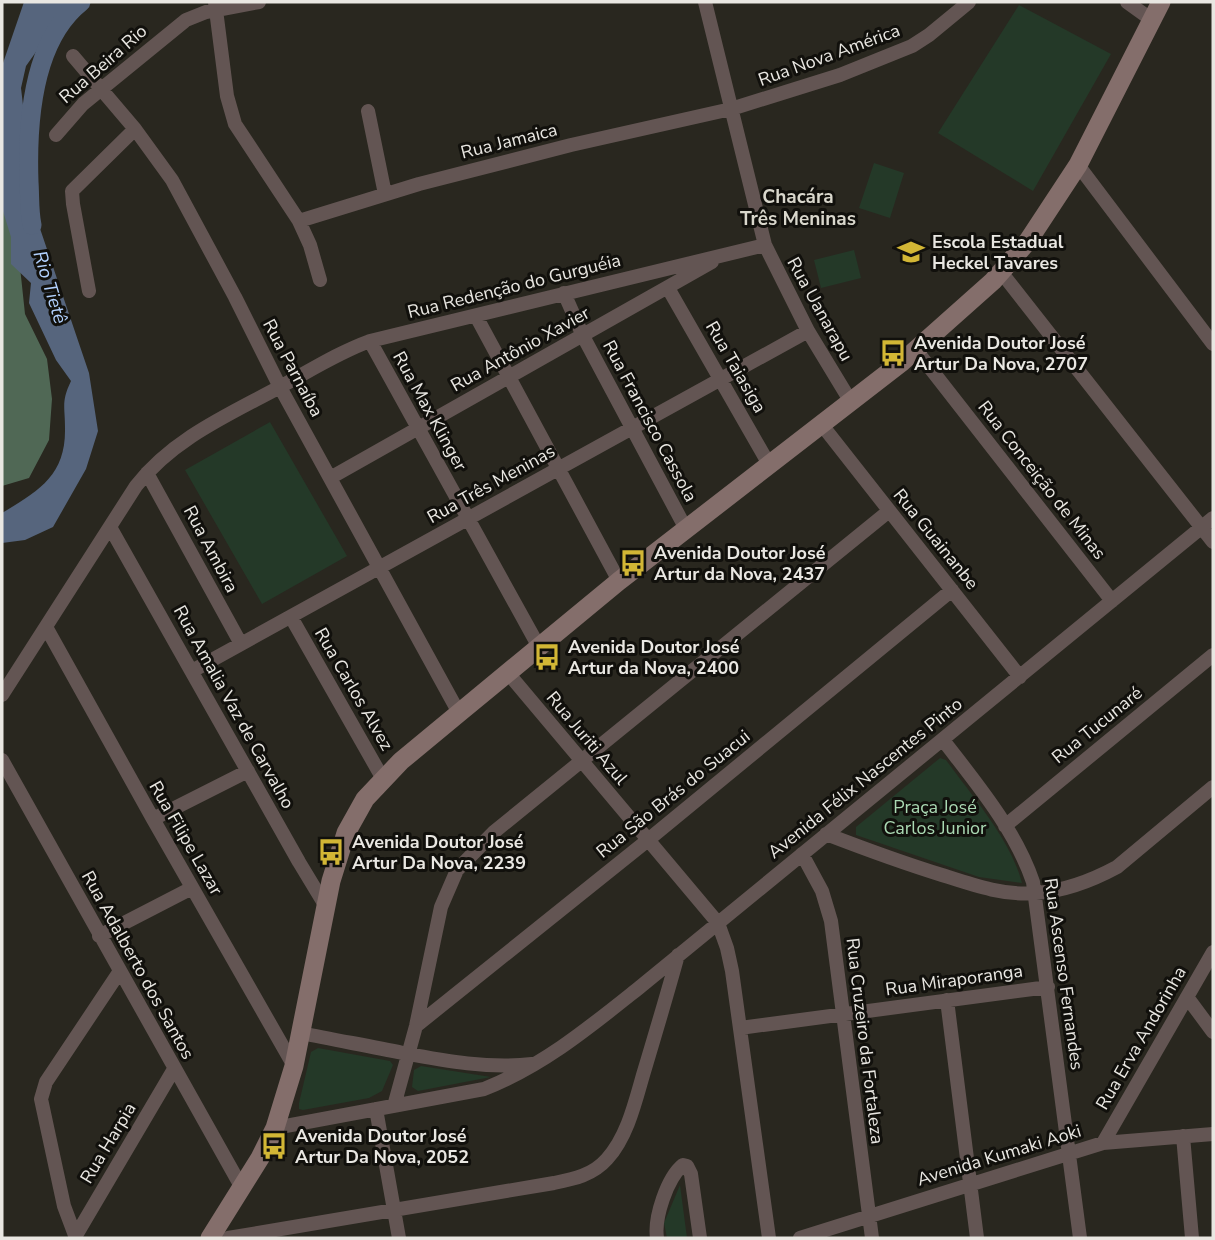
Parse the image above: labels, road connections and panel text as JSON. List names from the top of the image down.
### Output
{
  "streets": {
    "street": [
      "Rua Nova América",
      "Rua Beira Rio",
      "Rua Jamaica",
      "Rua Redenção do Gurguéia",
      "Rua Uanarapu",
      "Rua Antônio Xavier",
      "Rua Taiasiga",
      "Rua Parnaíba",
      "Rua Max Klinger",
      "Rua Francisco Cassola",
      "Rua Conceição de Minas",
      "Rua Três Meninas",
      "Rua Guainanbe",
      "Rua Ambira",
      "Rua Carlos Alvez",
      "Rua Amalia Vaz de Carvalho",
      "Rua Tucunaré",
      "Rua Juriti Azul",
      "Avenida Félix Nascentes Pinto",
      "Rua São Brás do Suacui",
      "Rua Filipe Lazar",
      "Rua Adalberto dos Santos",
      "Rua Ascenso Fernandes",
      "Rua Miraporanga",
      "Rua Erva Andorinha",
      "Rua Cruzeiro da Fortaleza",
      "Rua Harpia",
      "Avenida Kumaki Aoki"
    ]
  },
  "crossings": [
    ["Rua Nova América", "Rua Jamaica"],
    ["Rua Nova América", "Rua Uanarapu"],
    ["Rua Beira Rio", "Rua Parnaíba"],
    ["Rua Jamaica", "Rua Uanarapu"],
    ["Rua Redenção do Gurguéia", "Rua Uanarapu"],
    ["Rua Redenção do Gurguéia", "Rua Antônio Xavier"],
    ["Rua Redenção do Gurguéia", "Rua Parnaíba"],
    ["Rua Redenção do Gurguéia", "Rua Max Klinger"],
    ["Rua Redenção do Gurguéia", "Rua Francisco Cassola"],
    ["Rua Uanarapu", "Rua Três Meninas"],
    ["Rua Antônio Xavier", "Rua Taiasiga"],
    ["Rua Antônio Xavier", "Rua Parnaíba"],
    ["Rua Antônio Xavier", "Rua Max Klinger"],
    ["Rua Antônio Xavier", "Rua Francisco Cassola"],
    ["Rua Taiasiga", "Rua Três Meninas"],
    ["Rua Parnaíba", "Rua Três Meninas"],
    ["Rua Max Klinger", "Rua Três Meninas"],
    ["Rua Francisco Cassola", "Rua Três Meninas"],
    ["Rua Conceição de Minas", "Avenida Félix Nascentes Pinto"],
    ["Rua Três Meninas", "Rua Ambira"],
    ["Rua Três Meninas", "Rua Carlos Alvez"],
    ["Rua Três Meninas", "Rua Amalia Vaz de Carvalho"],
    ["Rua Guainanbe", "Avenida Félix Nascentes Pinto"],
    ["Rua Guainanbe", "Rua São Brás do Suacui"],
    ["Rua Tucunaré", "Rua Ascenso Fernandes"],
    ["Rua Juriti Azul", "Avenida Félix Nascentes Pinto"],
    ["Rua Juriti Azul", "Rua São Brás do Suacui"],
    ["Avenida Félix Nascentes Pinto", "Rua Ascenso Fernandes"],
    ["Avenida Félix Nascentes Pinto", "Rua Cruzeiro da Fortaleza"],
    ["Rua Adalberto dos Santos", "Rua Harpia"],
    ["Rua Ascenso Fernandes", "Rua Miraporanga"],
    ["Rua Ascenso Fernandes", "Avenida Kumaki Aoki"],
    ["Rua Miraporanga", "Rua Cruzeiro da Fortaleza"],
    ["Rua Erva Andorinha", "Avenida Kumaki Aoki"],
    ["Rua Cruzeiro da Fortaleza", "Avenida Kumaki Aoki"]
  ],
  "districts": ["Chacára Três Meninas"],
  "water": ["Rio Tietê"],
  "parks": ["Praça José Carlos Junior"],
  "places": {
    "school or university": ["Escola Estadual Heckel Tavares"],
    "bus stop": [
      "Avenida Doutor José Artur Da Nova, 2707",
      "Avenida Doutor José Artur da Nova, 2437",
      "Avenida Doutor José Artur da Nova, 2400",
      "Avenida Doutor José Artur Da Nova, 2239",
      "Avenida Doutor José Artur Da Nova, 2052"
    ]
  }
}
